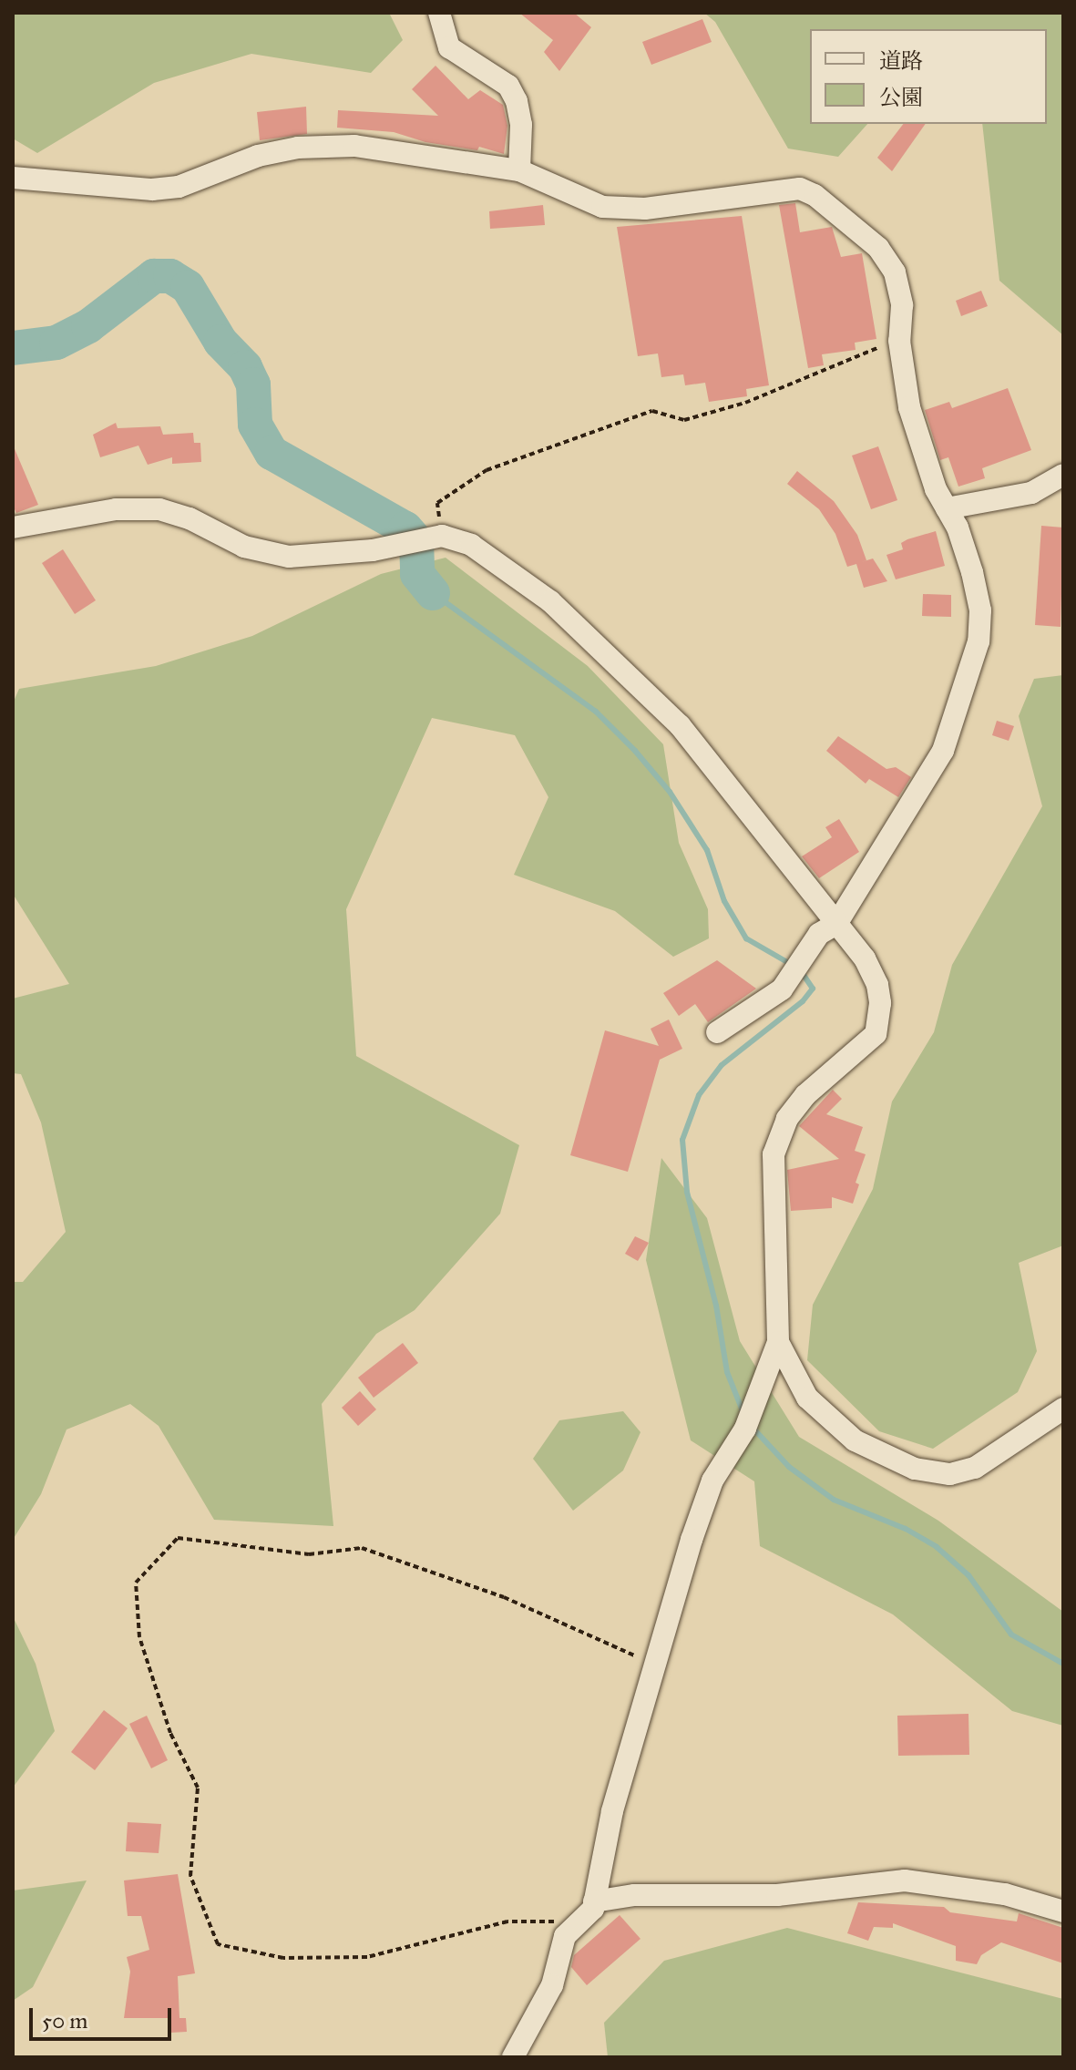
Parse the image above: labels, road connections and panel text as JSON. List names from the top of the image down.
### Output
{
  "legend": ["道路", "公園"],
  "scale_bar": "50 m"
}
